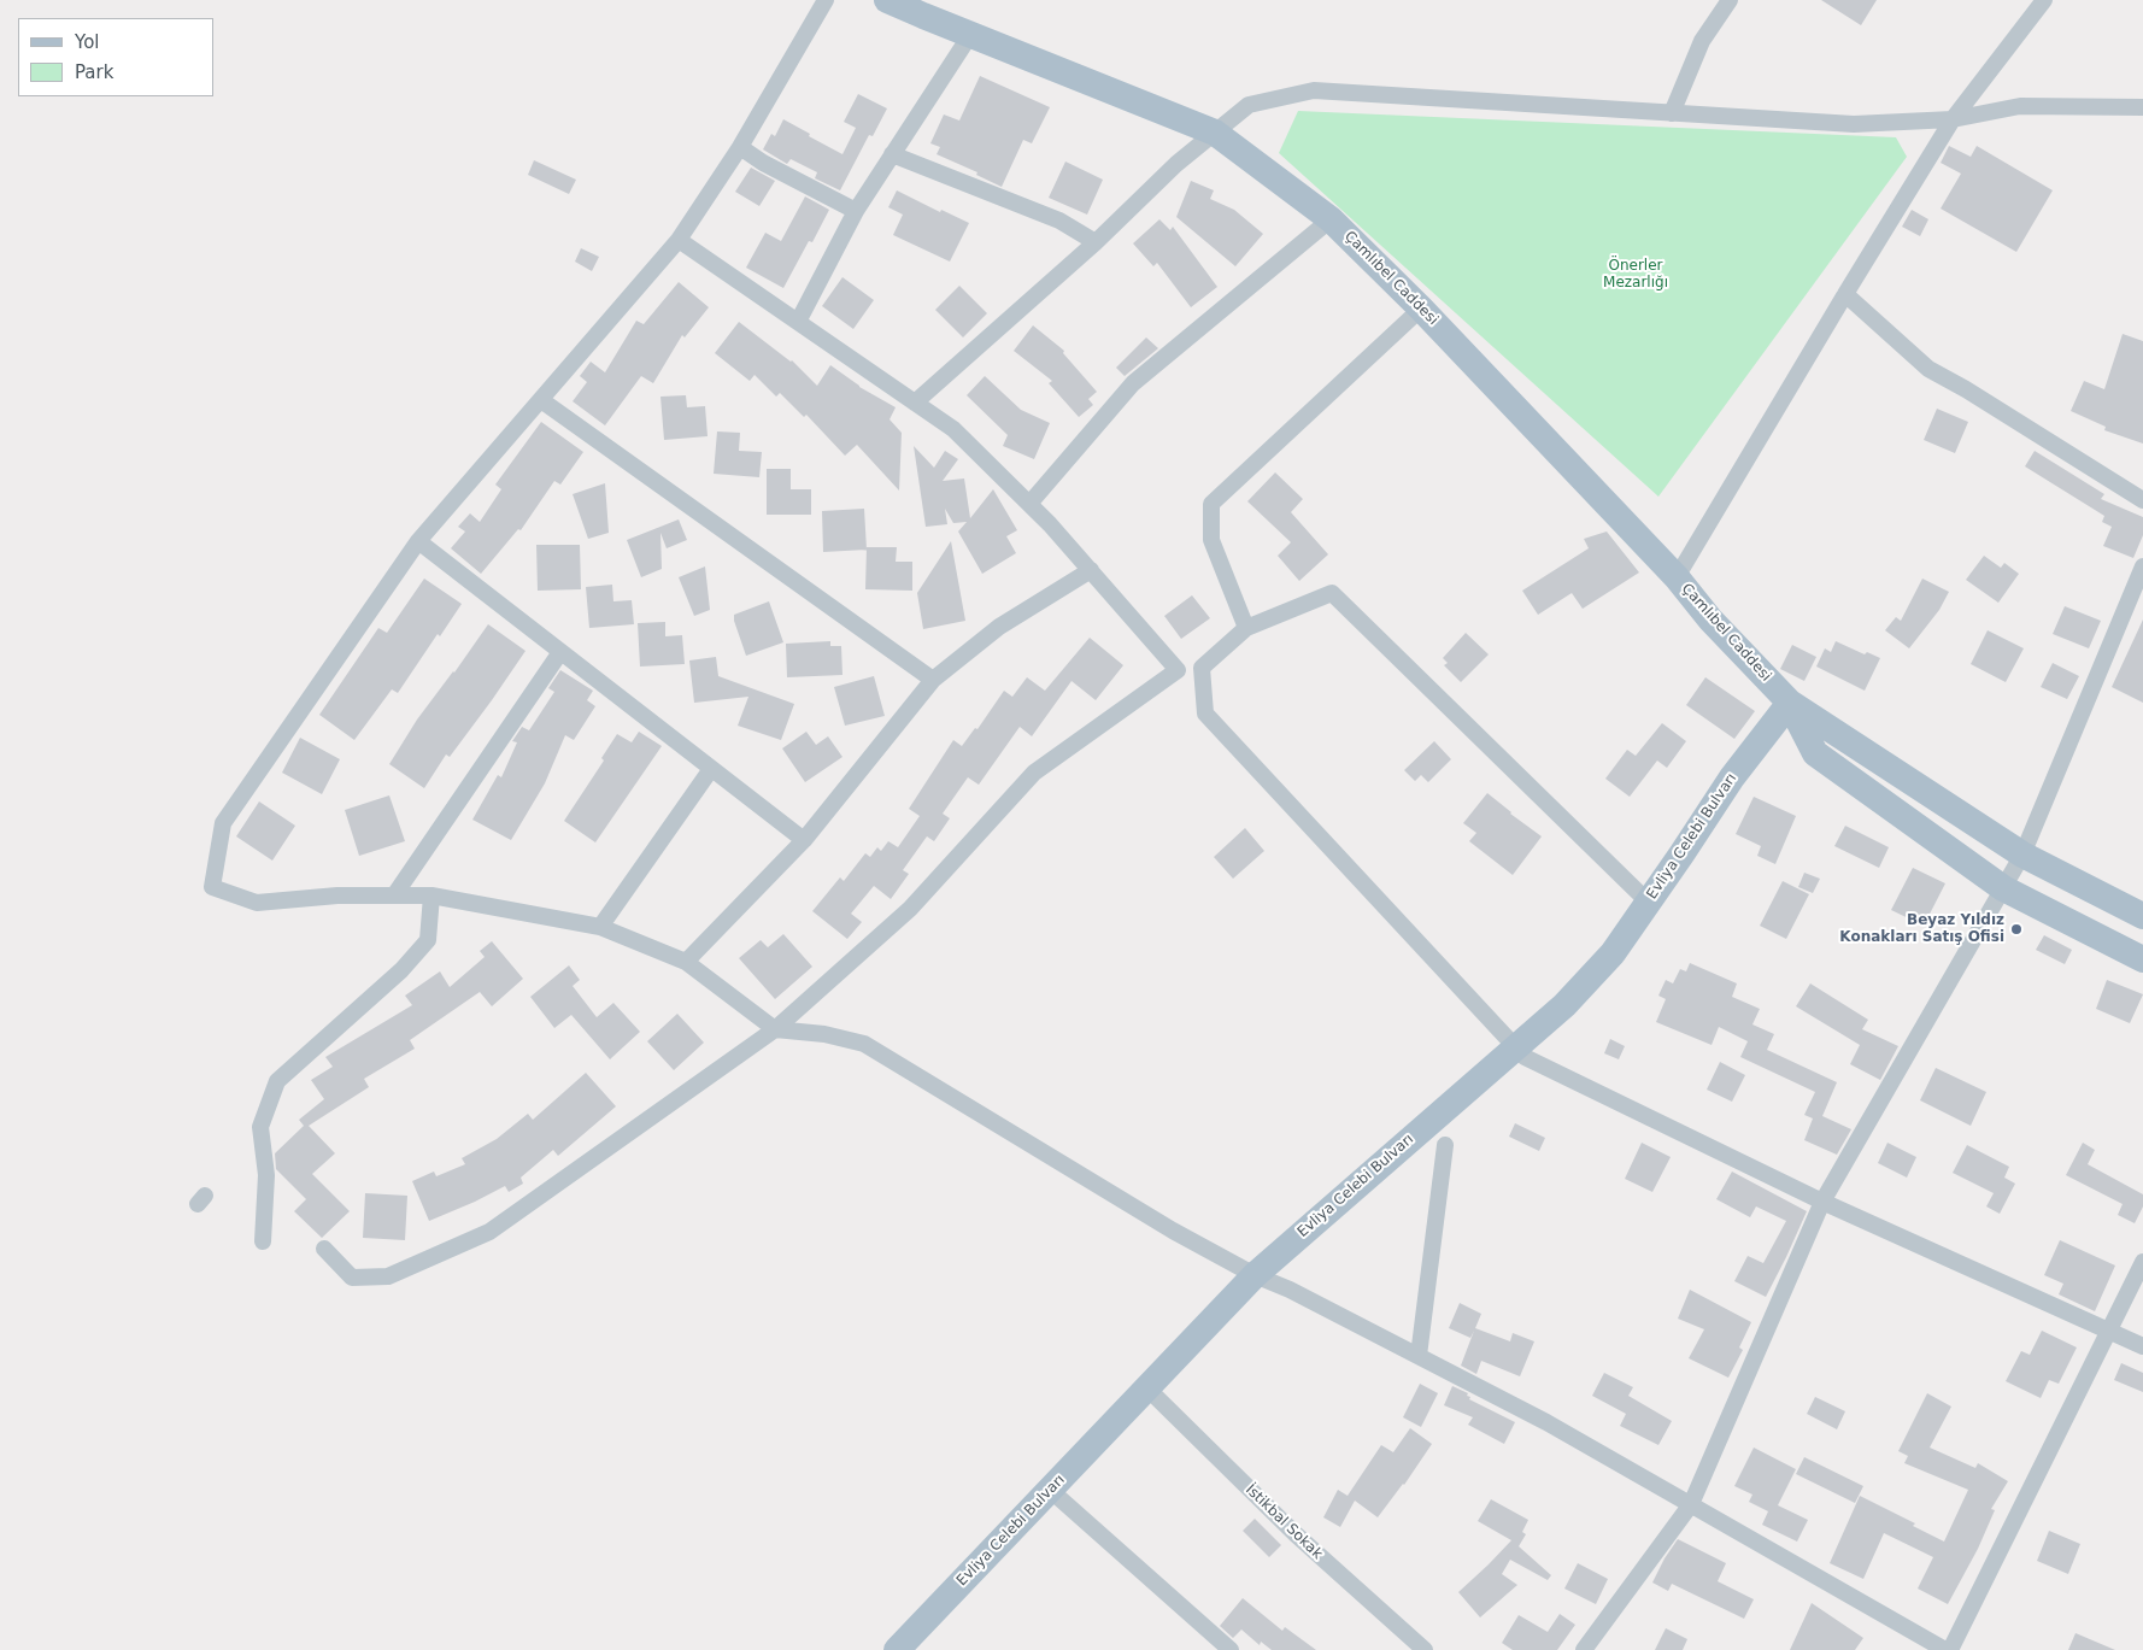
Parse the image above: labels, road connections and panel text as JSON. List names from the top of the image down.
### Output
{
  "streets": {
    "main road": ["Çamlıbel Caddesi", "Evliya Celebi Bulvarı"],
    "street": ["İstikbal Sokak"]
  },
  "crossings": [
    ["Çamlıbel Caddesi", "Evliya Celebi Bulvarı"],
    ["Evliya Celebi Bulvarı", "İstikbal Sokak"]
  ],
  "parks": ["Önerler Mezarlığı"],
  "places": ["Beyaz Yıldız Konakları Satış Ofisi"],
  "legend": ["Yol", "Park"]
}
